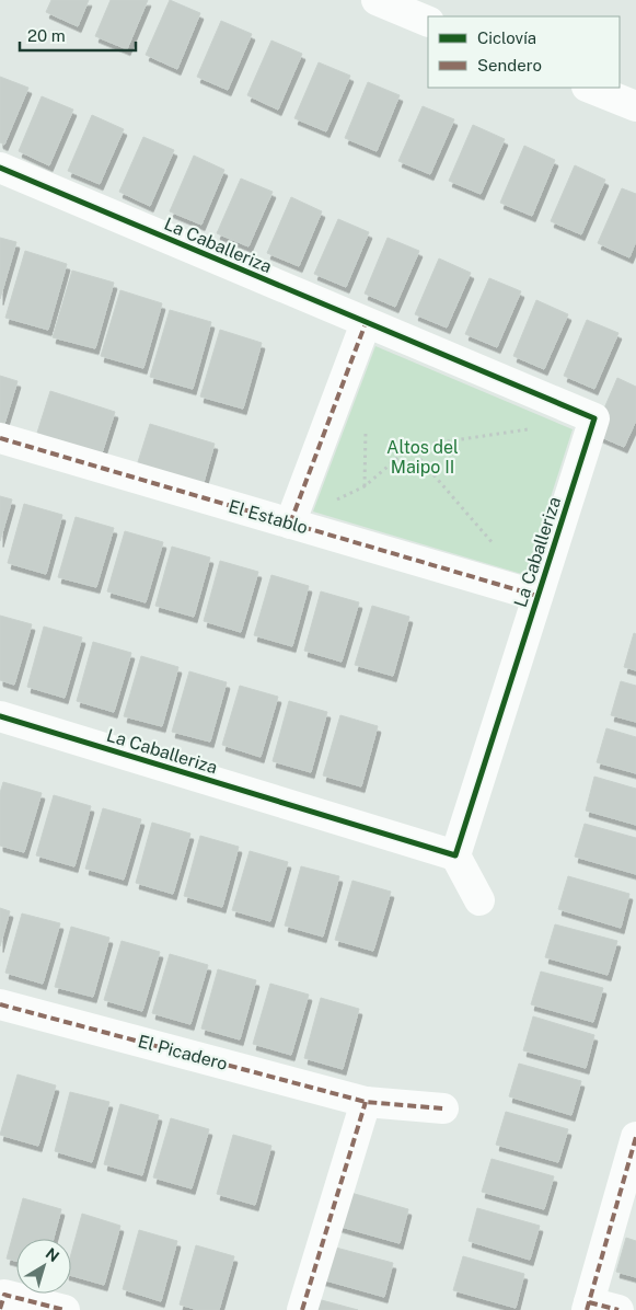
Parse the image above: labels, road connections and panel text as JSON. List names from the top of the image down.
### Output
{
  "streets": {
    "street": ["La Caballeriza", "El Establo", "El Picadero"]
  },
  "crossings": [
    ["La Caballeriza", "El Establo"]
  ],
  "parks": ["Altos del Maipo II"],
  "legend": ["Ciclovía", "Sendero"],
  "scale_bar": "20 m",
  "north": "top right"
}
